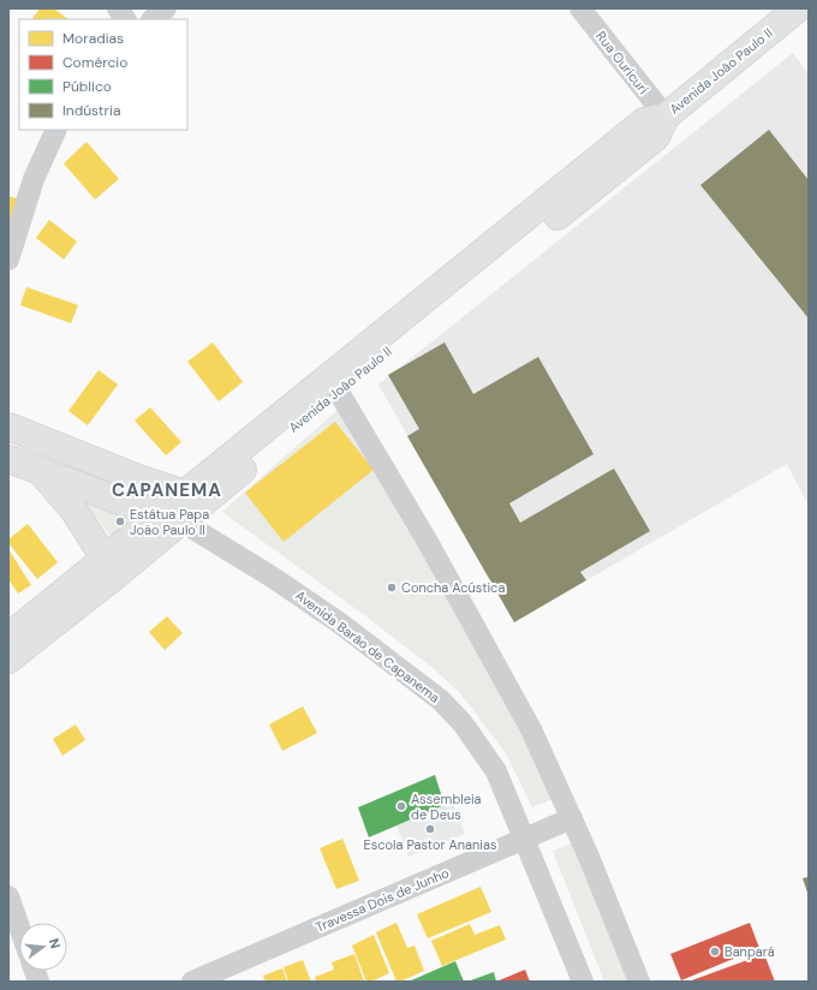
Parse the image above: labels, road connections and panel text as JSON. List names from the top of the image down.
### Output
{
  "streets": {
    "main road": ["Avenida João Paulo II", "Avenida Barão de Capanema"],
    "street": ["Rua Ouricuri", "Travessa Dois de Junho"]
  },
  "crossings": [
    ["Rua Ouricuri", "Avenida João Paulo II"],
    ["Avenida João Paulo II", "Avenida Barão de Capanema"],
    ["Avenida Barão de Capanema", "Travessa Dois de Junho"]
  ],
  "districts": ["CAPANEMA"],
  "places": [
    "Estátua Papa João Paulo II",
    "Concha Acústica",
    "Assembleia de Deus",
    "Escola Pastor Ananias",
    "Banpará"
  ],
  "legend": [
    "Moradias",
    "Comércio",
    "Público",
    "Indústria"
  ],
  "north": "right"
}
